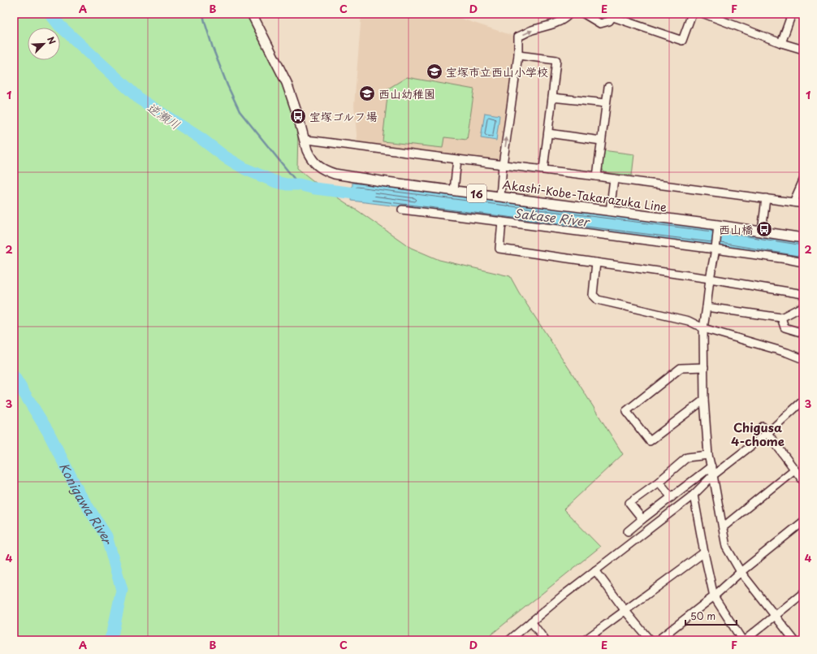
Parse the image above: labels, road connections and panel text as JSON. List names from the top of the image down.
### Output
{
  "streets": {
    "main road": ["16", "Akashi-Kobe-Takarazuka Line"]
  },
  "districts": ["Chigusa 4-chome"],
  "water": ["逆瀬川", "Sakase River", "Konigawa River"],
  "places": {
    "school or university": ["宝塚市立西山小学校", "西山幼稚園"],
    "bus stop": ["宝塚ゴルフ場", "西山橋"]
  },
  "scale_bar": "50 m",
  "north": "top right",
  "grid": {
    "columns": [
      "A",
      "B",
      "C",
      "D",
      "E",
      "F"
    ],
    "rows": [
      "1",
      "2",
      "3",
      "4"
    ]
  }
}
